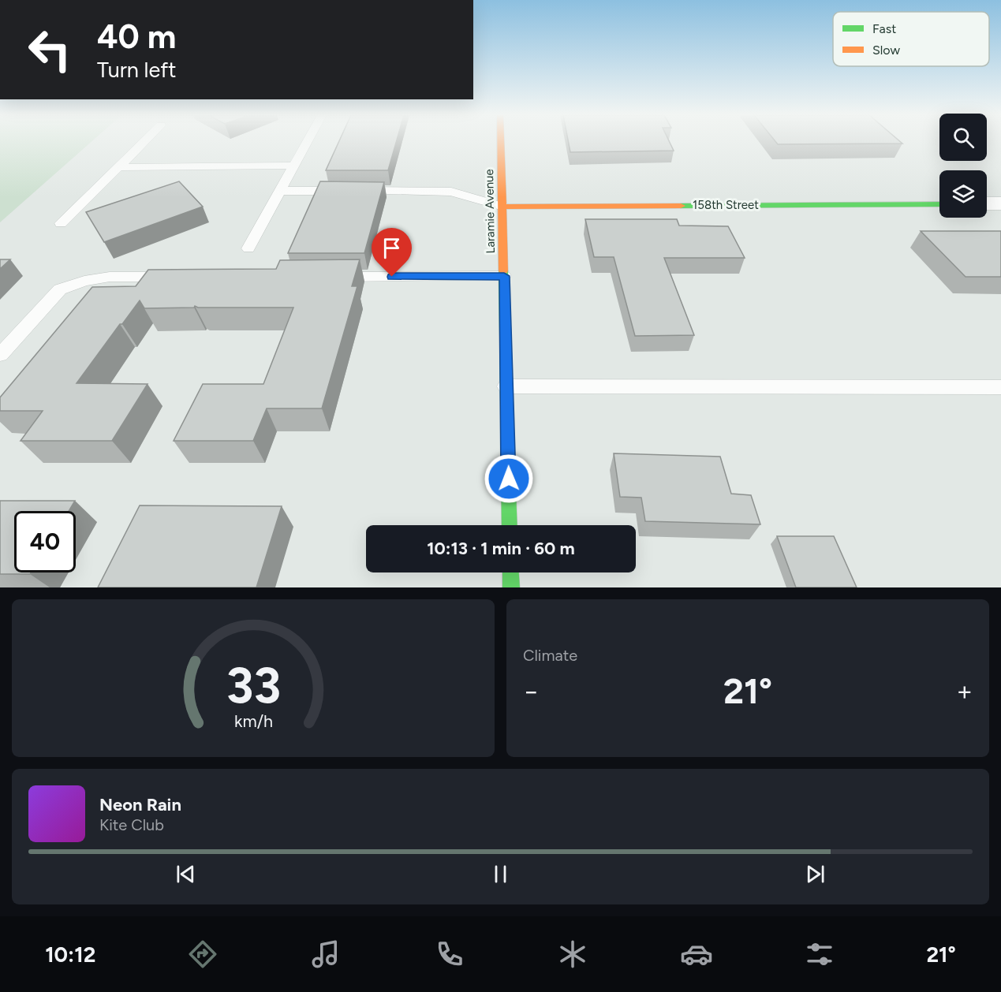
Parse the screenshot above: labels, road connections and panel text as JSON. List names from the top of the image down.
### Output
{
  "streets": {
    "street": ["158th Street", "Laramie Avenue"]
  },
  "crossings": [
    ["158th Street", "Laramie Avenue"]
  ],
  "legend": ["Fast", "Slow"],
  "page": {
    "turn": ["40 m", "Turn left"],
    "limit": "40",
    "trip": "10:13 · 1 min · 60 m",
    "tile": "Climate",
    "heat": ["−", "21°", "+"],
    "song": ["Neon Rain", "Kite Club"],
    "tabs": ["10:12", "21°"],
    "gauge": ["33", "km/h"]
  }
}
